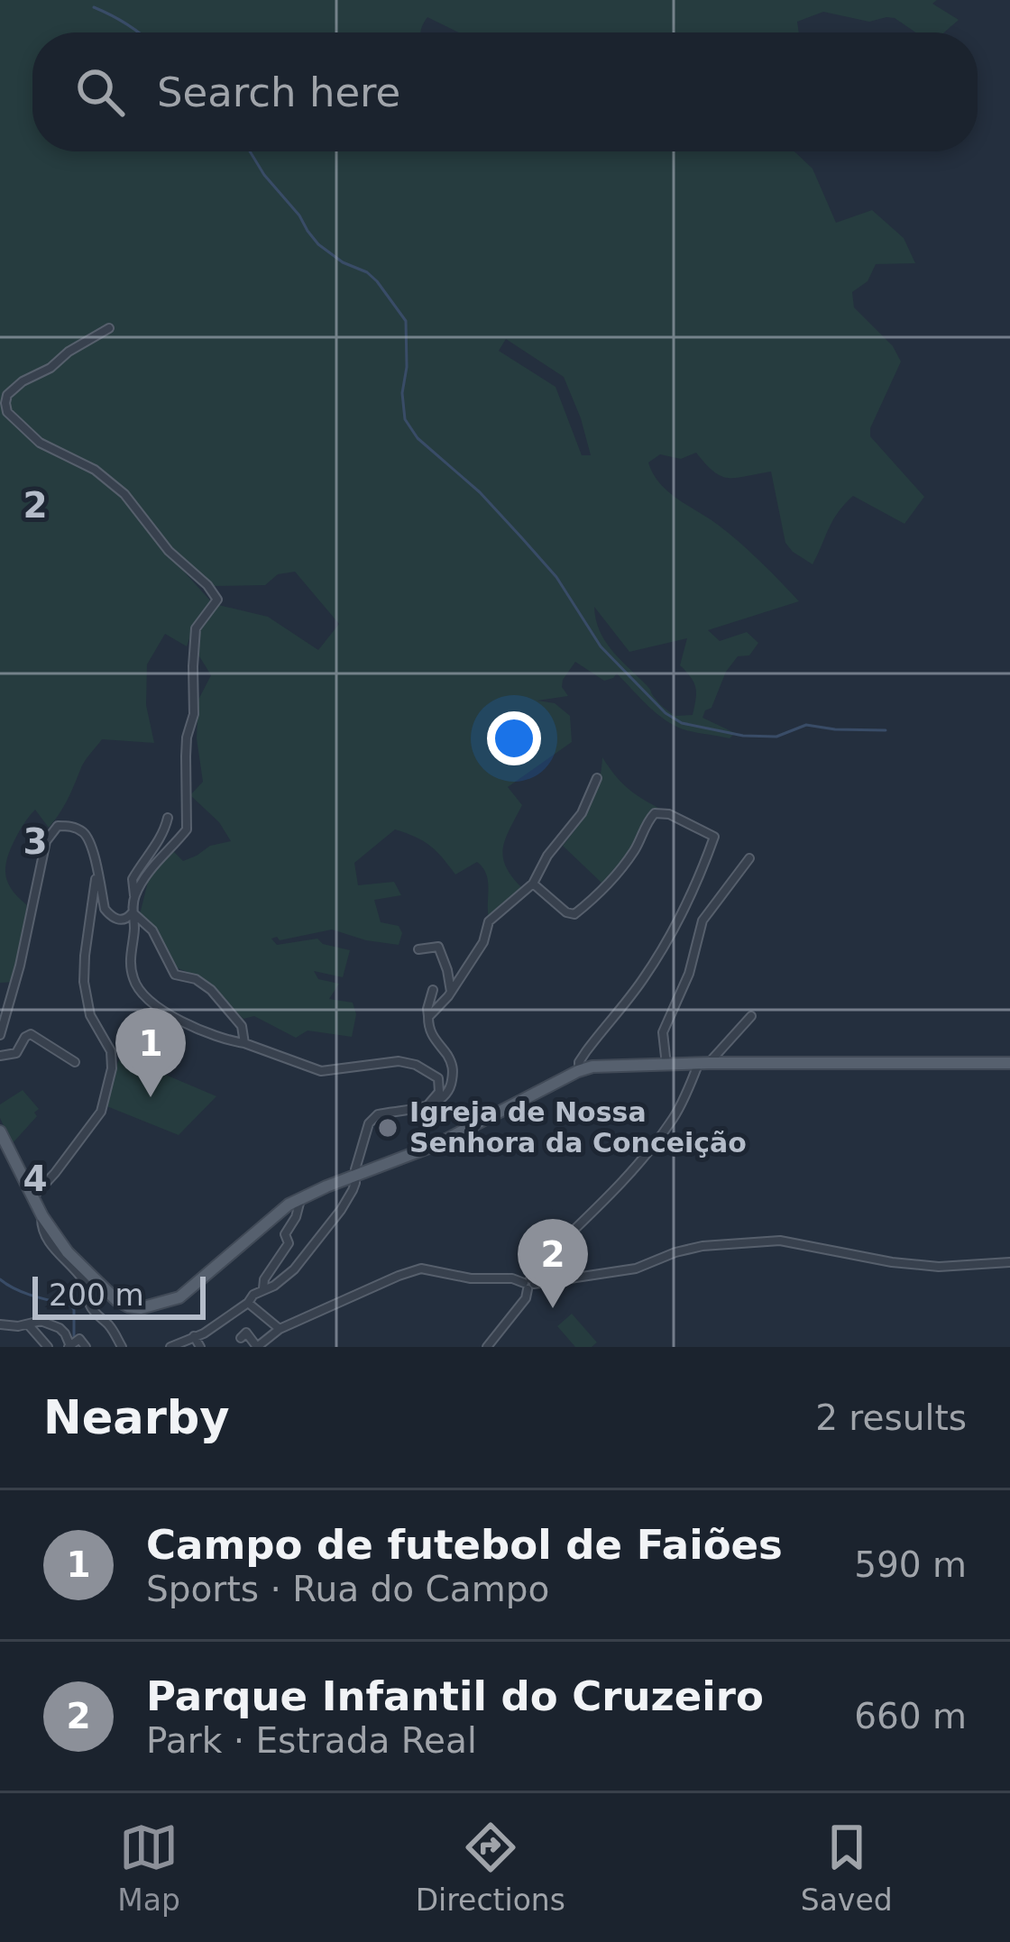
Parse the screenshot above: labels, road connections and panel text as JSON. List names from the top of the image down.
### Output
{
  "places": ["Igreja de Nossa Senhora da Conceição"],
  "scale_bar": "200 m",
  "page": {
    "search": "Search here",
    "pins": ["1", "2"],
    "scale": "200 m",
    "heading": ["Nearby", "2 results"],
    "list": [
      {
        "mark": "1",
        "name": "Campo de futebol de Faiões",
        "note": "Sports · Rua do Campo",
        "value": "590 m"
      },
      {
        "mark": "2",
        "name": "Parque Infantil do Cruzeiro",
        "note": "Park · Estrada Real",
        "value": "660 m"
      }
    ],
    "nav": ["Map", "Directions", "Saved"]
  },
  "grid": {
    "rows": ["2", "3", "4"]
  }
}
